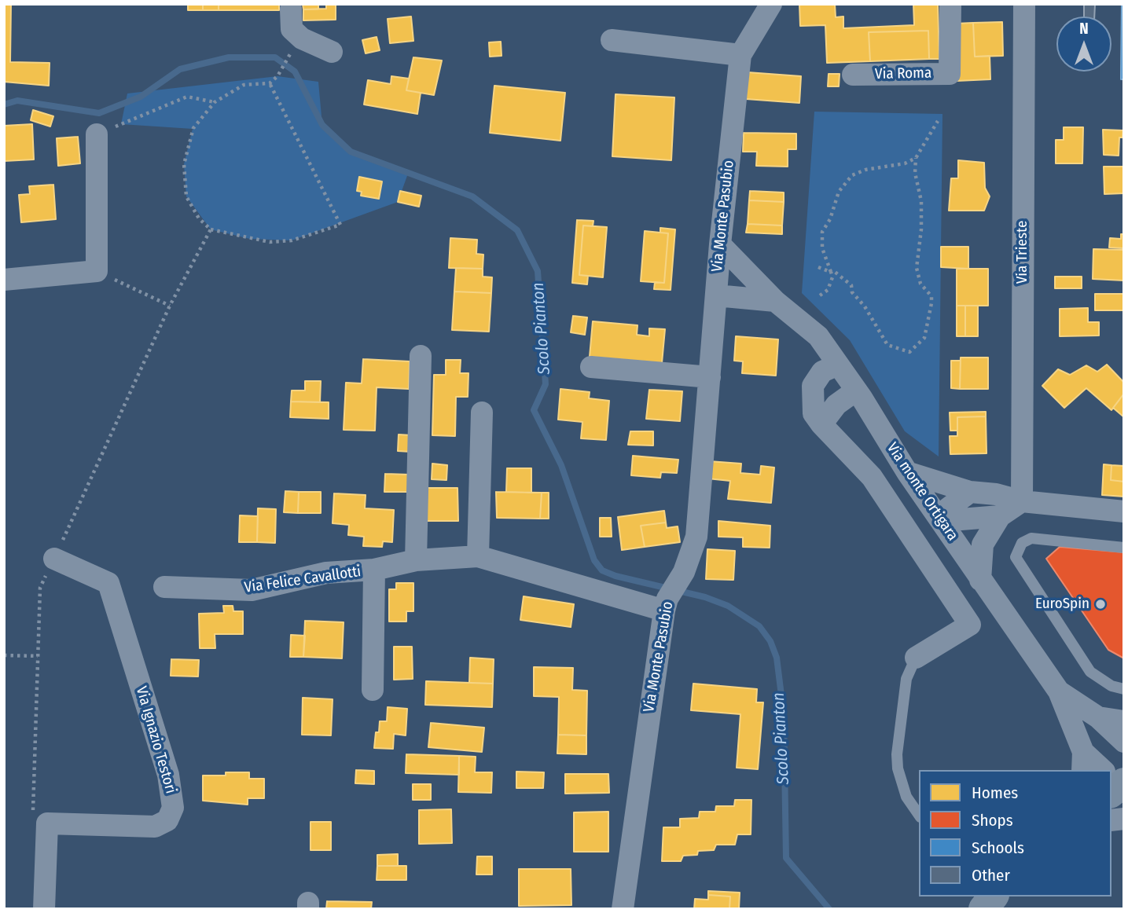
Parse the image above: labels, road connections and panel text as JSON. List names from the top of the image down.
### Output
{
  "streets": {
    "street": [
      "Via Roma",
      "Via Monte Pasubio",
      "Via Trieste",
      "Via monte Ortigara",
      "Via Felice Cavallotti",
      "Via Ignazio Testori"
    ]
  },
  "crossings": [
    ["Via Monte Pasubio", "Via monte Ortigara"],
    ["Via Monte Pasubio", "Via Felice Cavallotti"]
  ],
  "water": ["Scolo Pianton"],
  "places": ["EuroSpin"],
  "legend": [
    "Homes",
    "Shops",
    "Schools",
    "Other"
  ],
  "north": "top"
}
